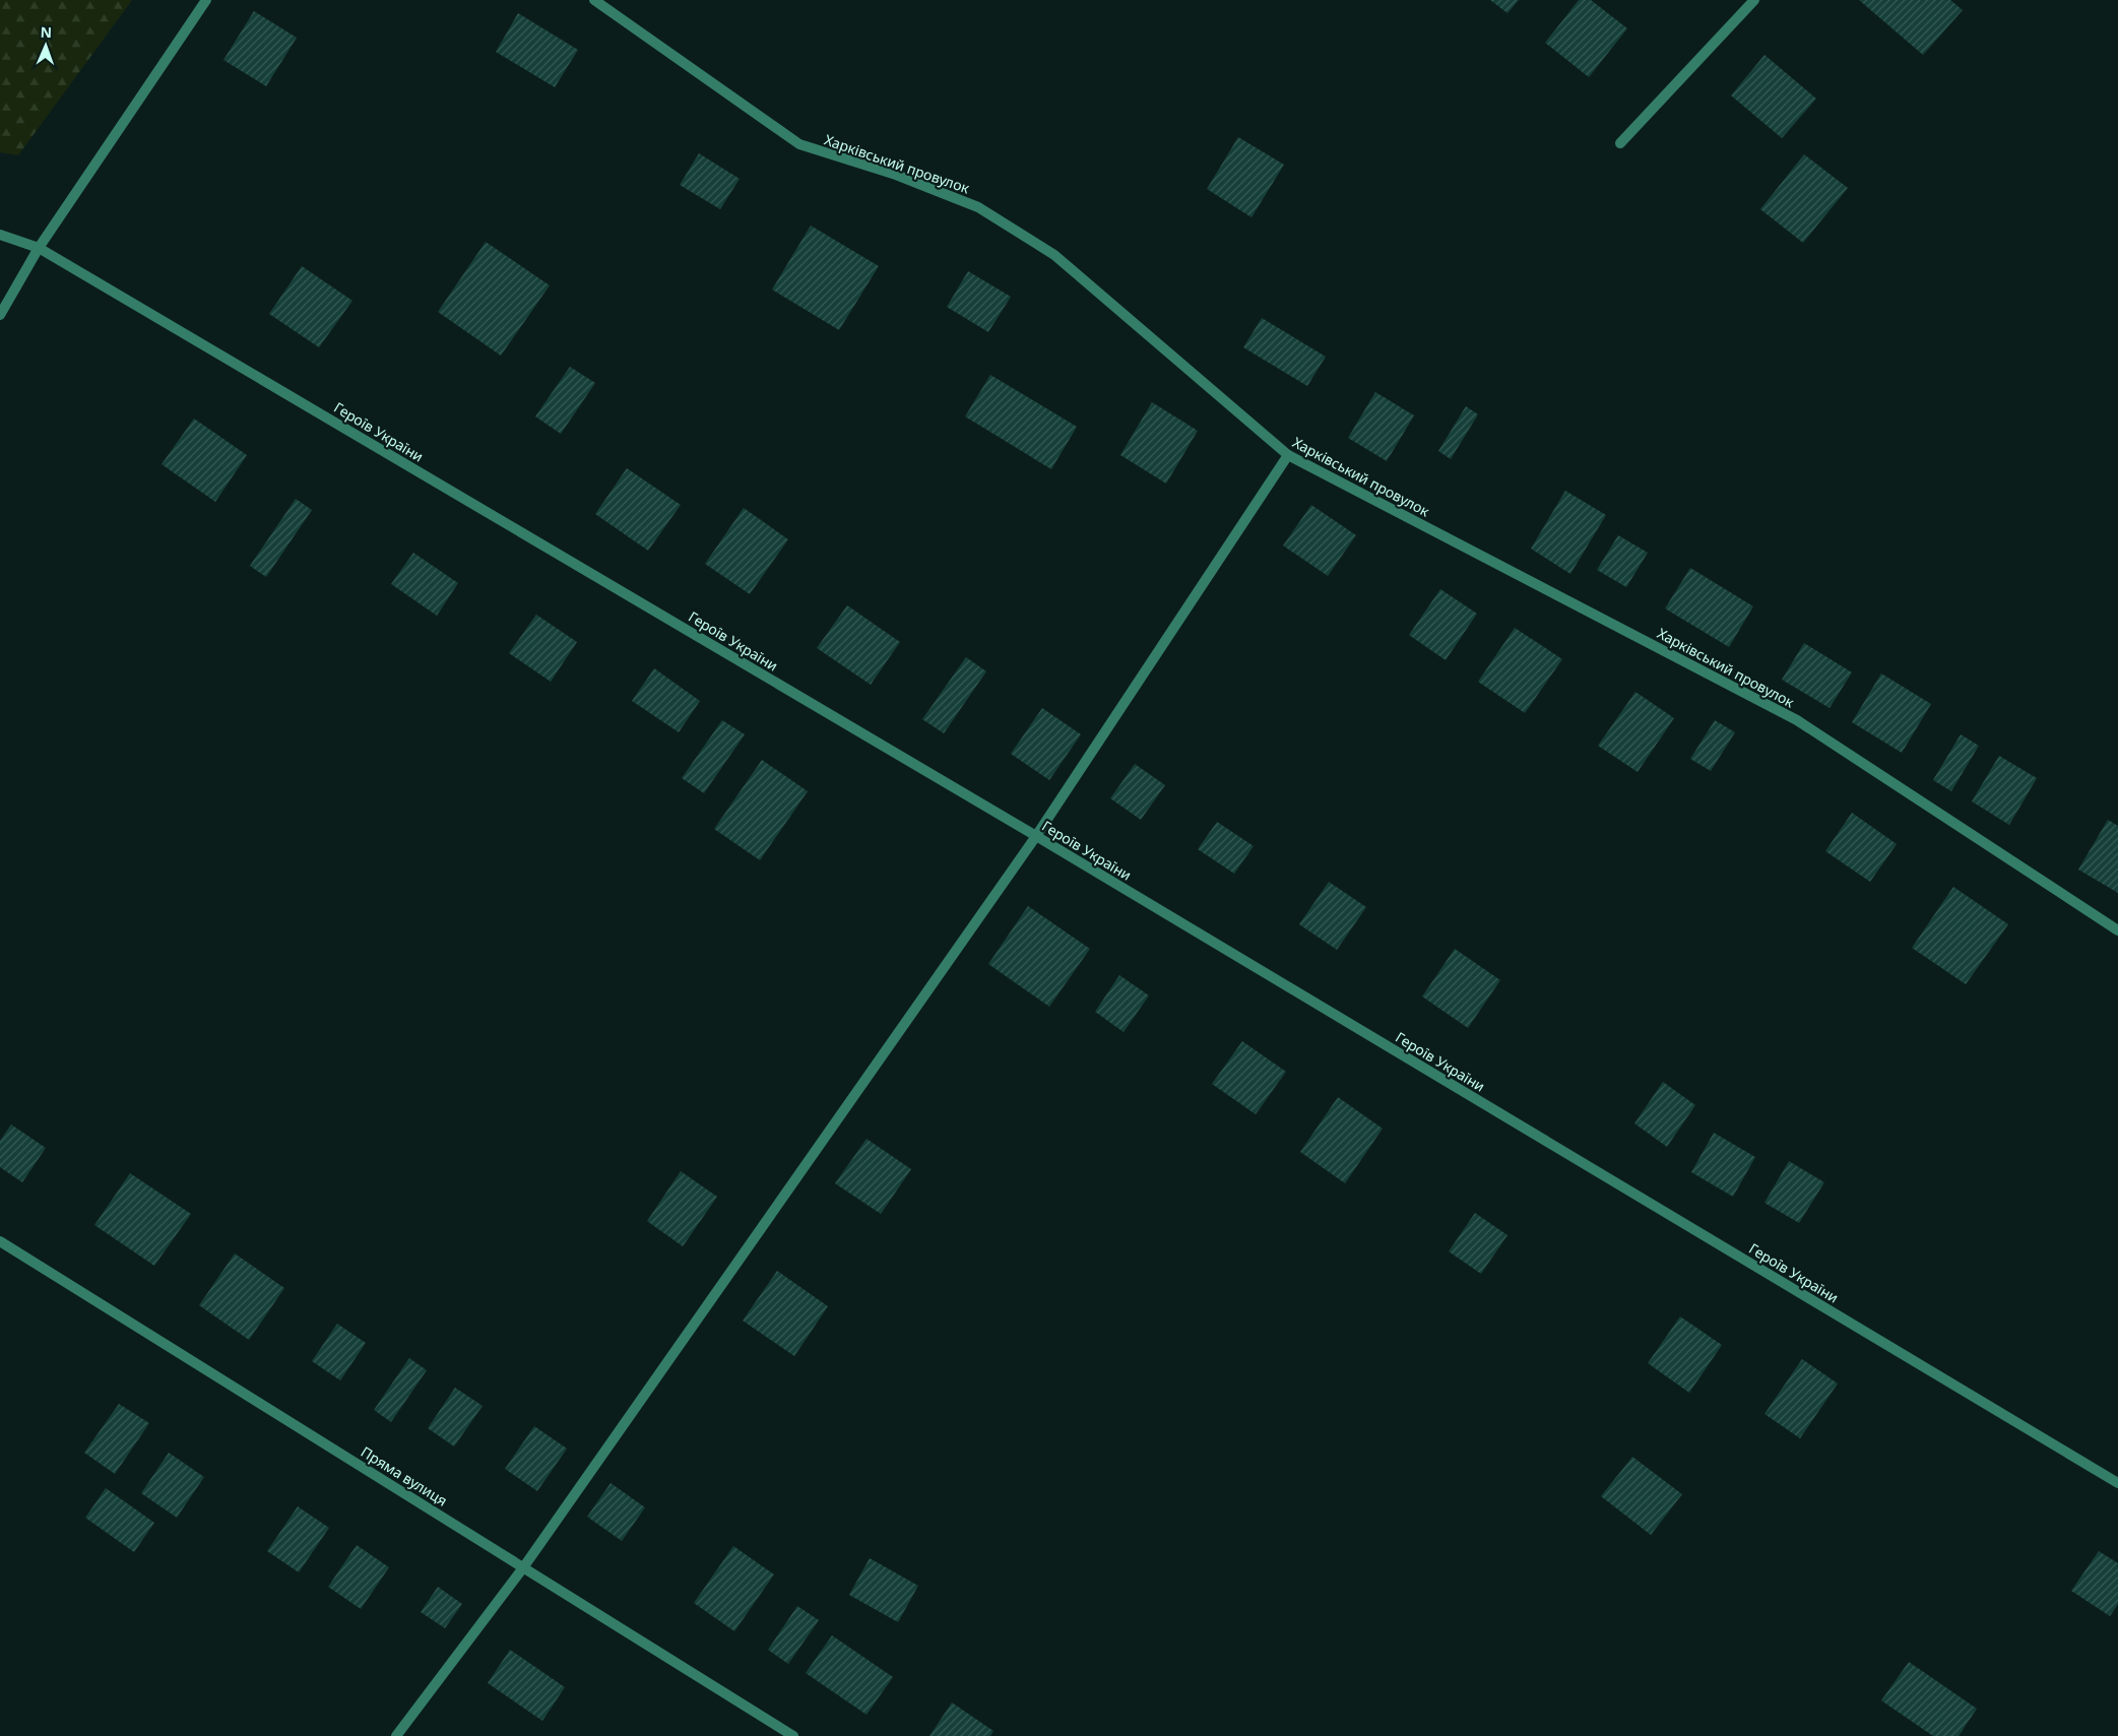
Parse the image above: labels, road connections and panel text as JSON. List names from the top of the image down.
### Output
{
  "streets": {
    "street": ["Харківський провулок", "Героїв України", "Пряма вулиця"]
  },
  "north": "top"
}
